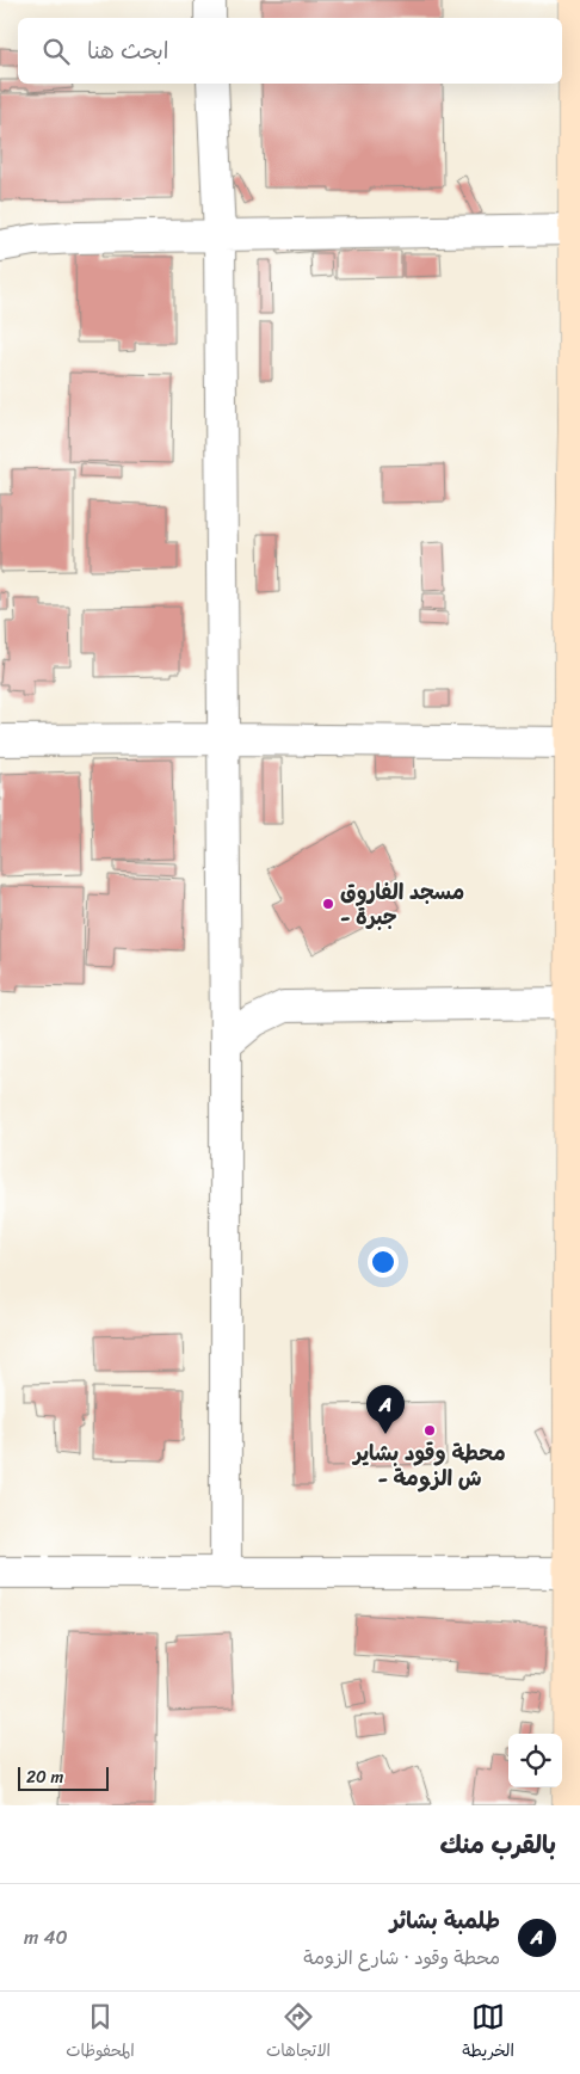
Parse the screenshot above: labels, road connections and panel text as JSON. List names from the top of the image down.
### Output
{
  "places": ["مسجد الفاروق - جبرة", "محطة وقود بشاير - ش الزومة"],
  "scale_bar": "20 m",
  "page": {
    "search": "ابحث هنا",
    "pins": "A",
    "scale": "20 m",
    "heading": "بالقرب منك",
    "list": [
      {
        "mark": "A",
        "name": "طلمبة بشائر",
        "note": "محطة وقود · شارع الزومة",
        "value": "40 m"
      }
    ],
    "nav": ["الخريطة", "الاتجاهات", "المحفوظات"]
  }
}
